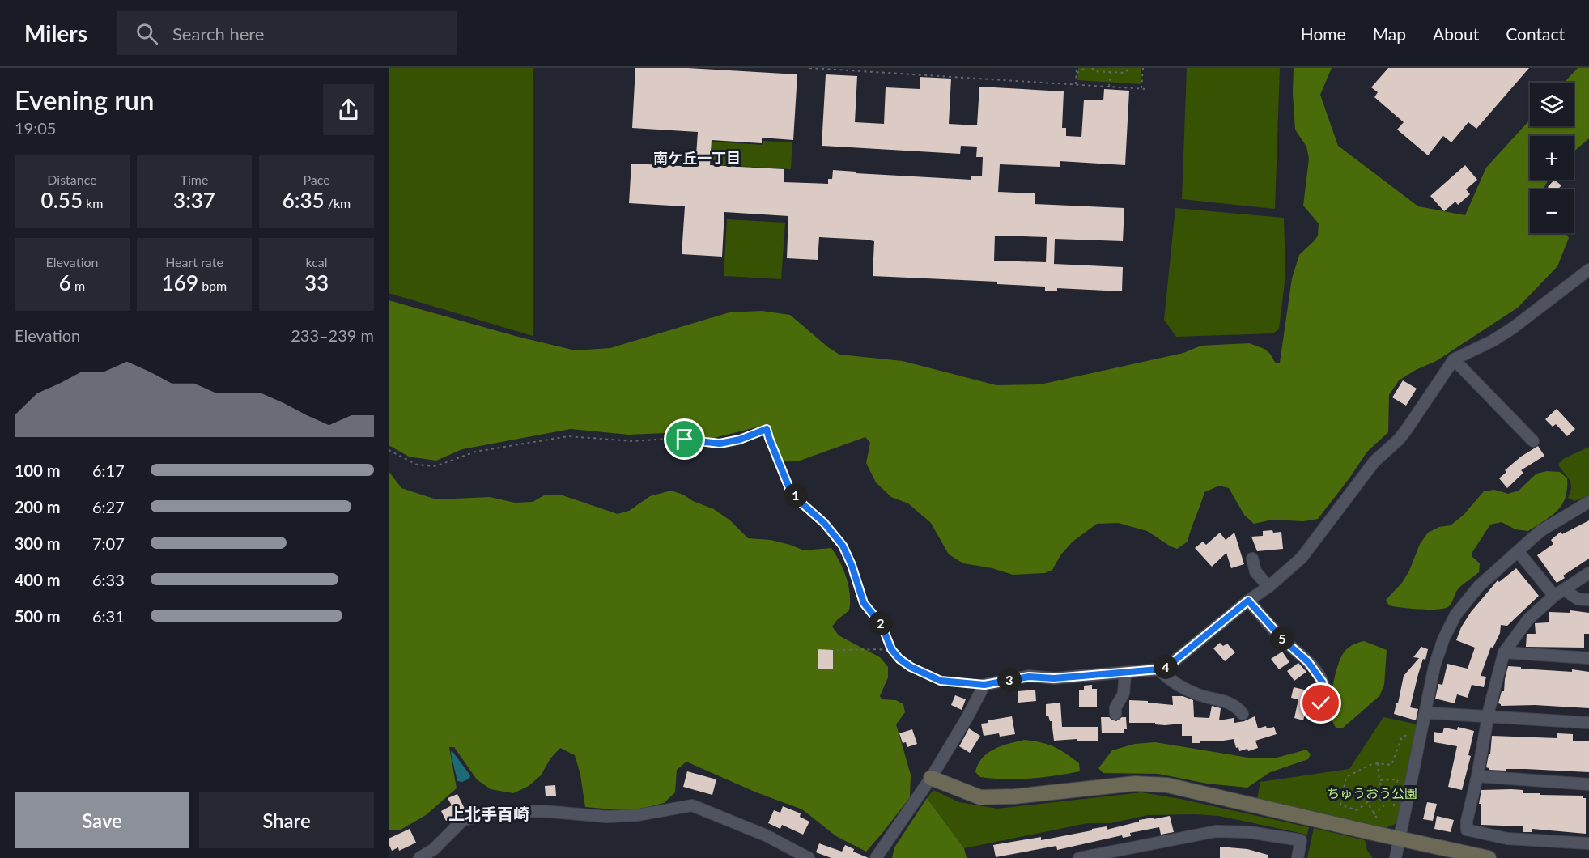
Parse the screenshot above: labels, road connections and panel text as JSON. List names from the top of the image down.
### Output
{
  "districts": ["南ケ丘一丁目", "上北手百崎"],
  "parks": ["ちゅうおう公園"],
  "page": {
    "header": "Milers",
    "search": "Search here",
    "nav": [
      "Home",
      "Map",
      "About",
      "Contact"
    ],
    "heading": ["Evening run", "19:05"],
    "map_buttons": ["+", "−"],
    "stats": [
      ["Distance", "0.55 km"],
      ["Time", "3:37"],
      ["Pace", "6:35 /km"],
      ["Elevation", "6 m"],
      ["Heart rate", "169 bpm"],
      ["kcal", "33"]
    ],
    "chart": ["Elevation", "233–239 m"],
    "list": [
      {
        "name": "100 m",
        "note": "6:17"
      },
      {
        "name": "200 m",
        "note": "6:27"
      },
      {
        "name": "300 m",
        "note": "7:07"
      },
      {
        "name": "400 m",
        "note": "6:33"
      },
      {
        "name": "500 m",
        "note": "6:31"
      }
    ],
    "pins": [
      "1",
      "2",
      "5",
      "4",
      "3"
    ],
    "buttons": ["Save", "Share"]
  }
}
